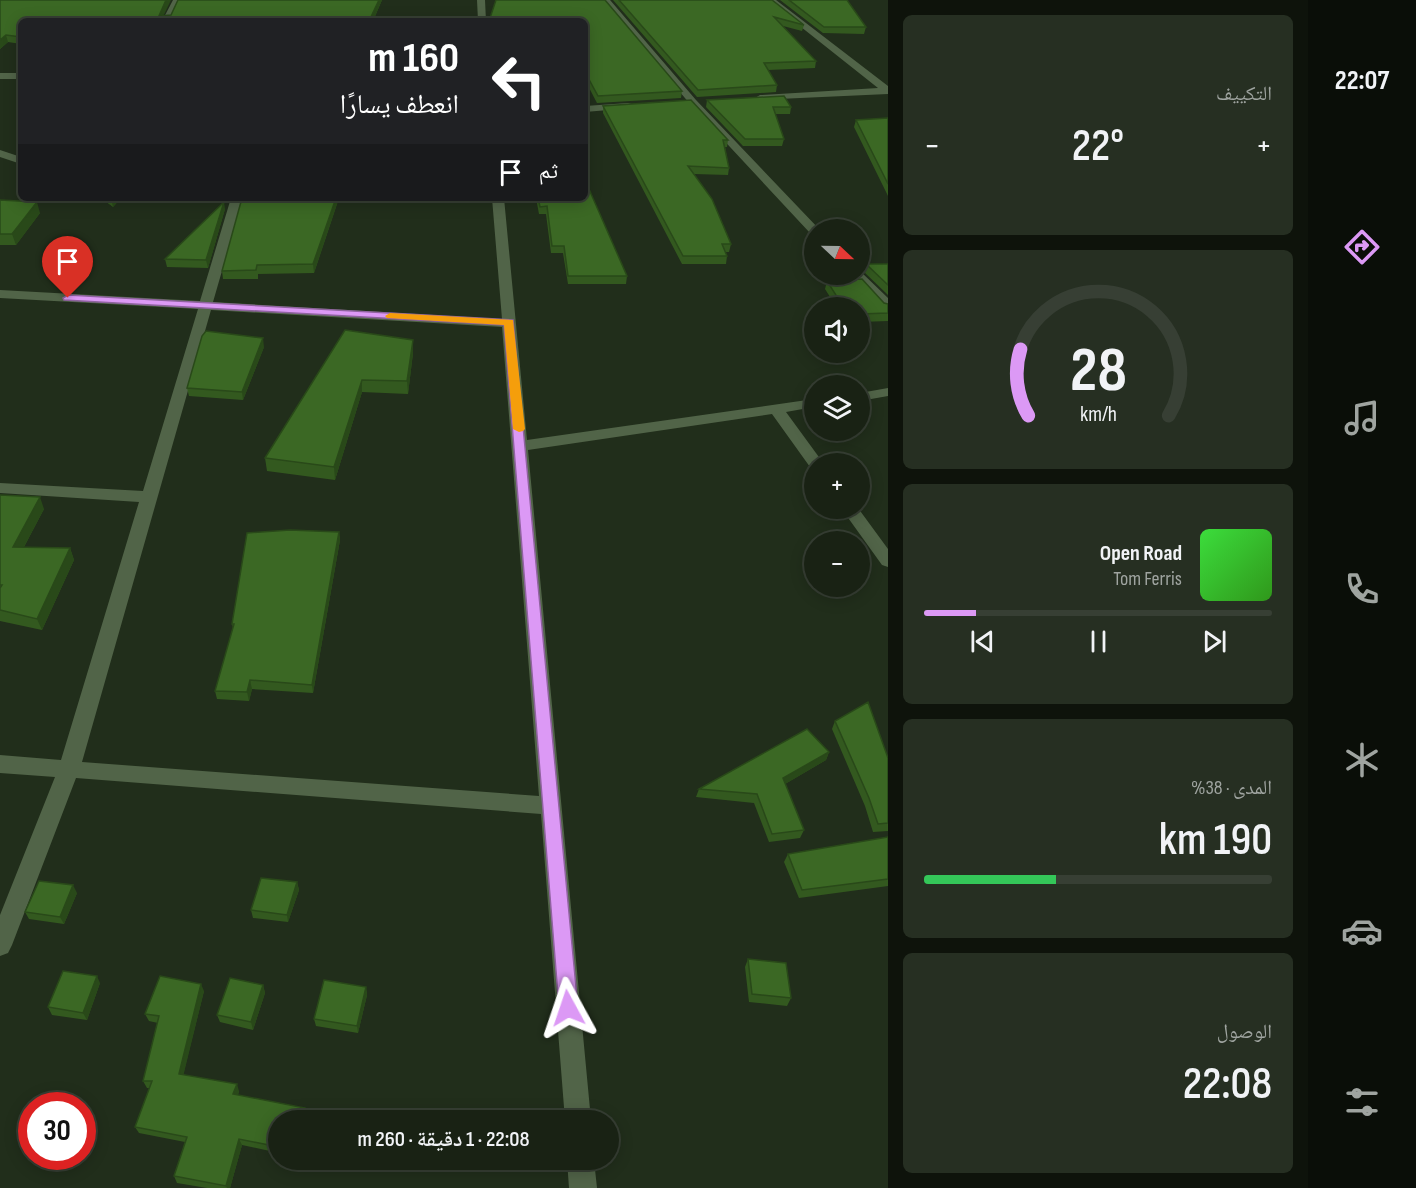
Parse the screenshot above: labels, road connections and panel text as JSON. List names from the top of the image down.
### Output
{
  "north": "right",
  "page": {
    "tabs": "22:07",
    "tile": [
      "التكييف",
      ["المدى · 38%", "190 km"],
      ["الوصول", "22:08"]
    ],
    "turn": ["160 m", "انعطف يسارًا"],
    "heat": ["−", "22°", "+"],
    "then": "ثم",
    "map_buttons": ["+", "−"],
    "song": ["Open Road", "Tom Ferris"],
    "limit": "30",
    "trip": "22:08 · 1 دقيقة · 260 m",
    "gauge": ["28", "km/h"]
  }
}
